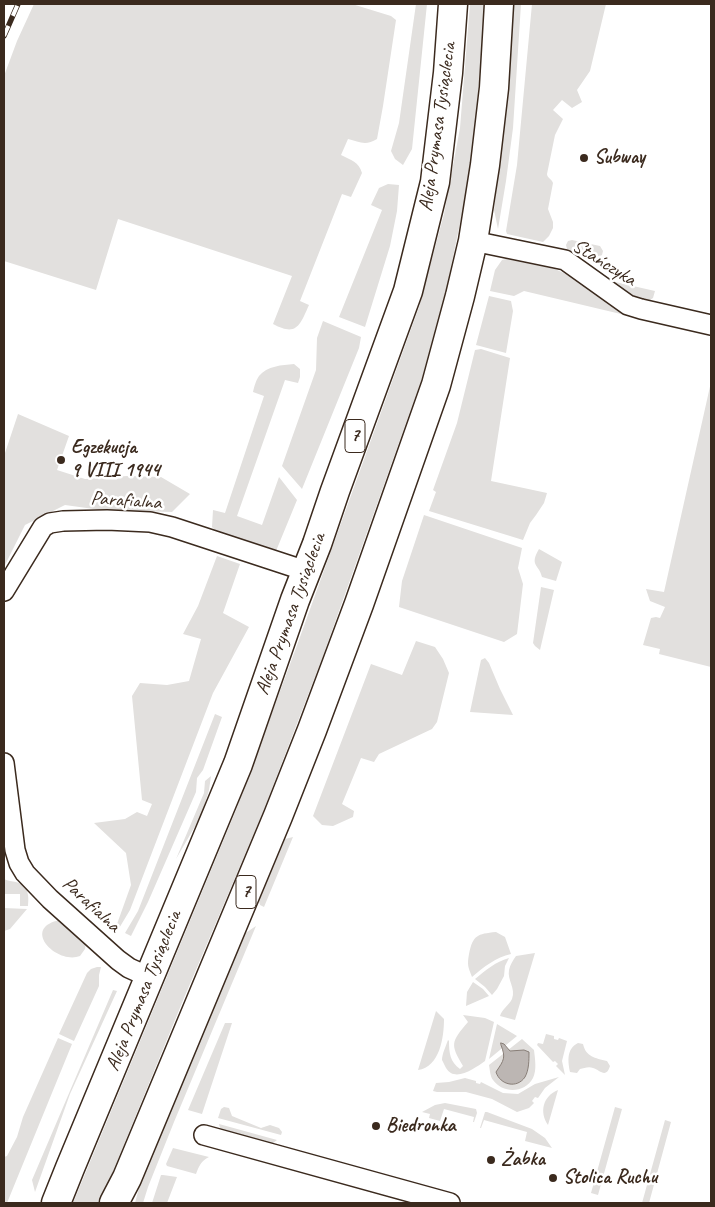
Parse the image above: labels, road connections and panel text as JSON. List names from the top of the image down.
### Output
{
  "streets": {
    "main road": ["Aleja Prymasa Tysiąclecia", "7"],
    "street": ["Stańczyka", "Parafialna"]
  },
  "crossings": [
    ["Aleja Prymasa Tysiąclecia", "Parafialna"],
    ["Stańczyka", "7"]
  ],
  "places": [
    "Subway",
    "Egzekucja 9 VIII 1944",
    "Biedronka",
    "Żabka",
    "Stolica Ruchu"
  ]
}
